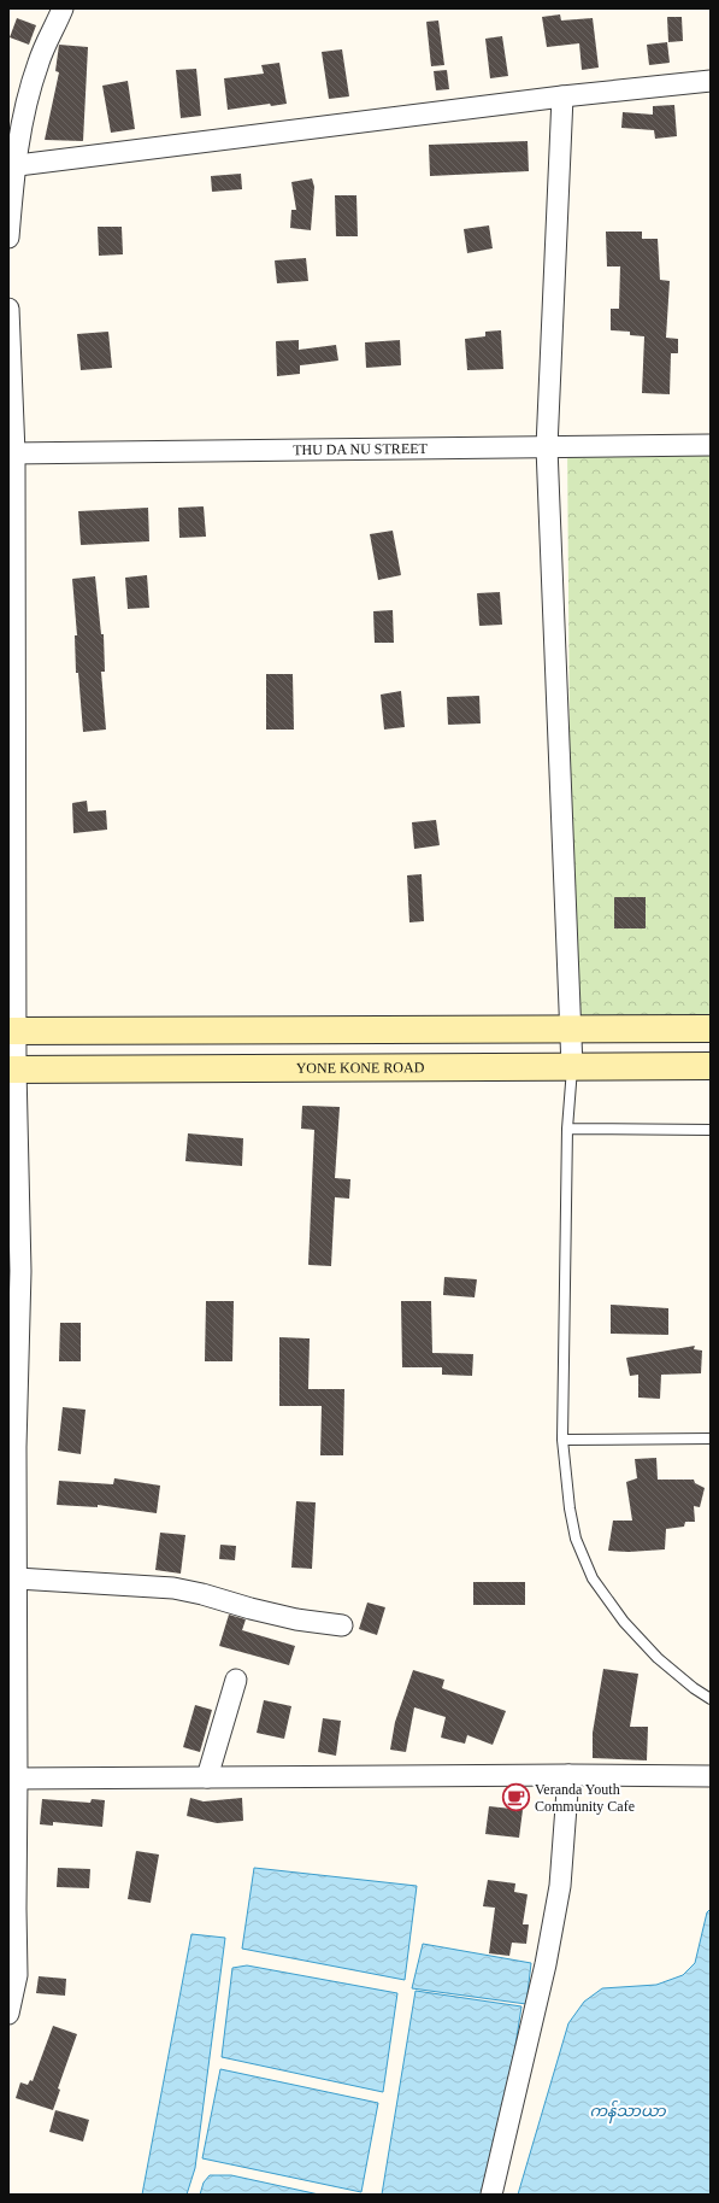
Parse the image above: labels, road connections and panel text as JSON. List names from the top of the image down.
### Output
{
  "streets": {
    "street": ["THU DA NU STREET", "YONE KONE ROAD"]
  },
  "water": ["ကန်သာယာ"],
  "places": {
    "cafe": ["Veranda Youth Community Cafe"]
  }
}
